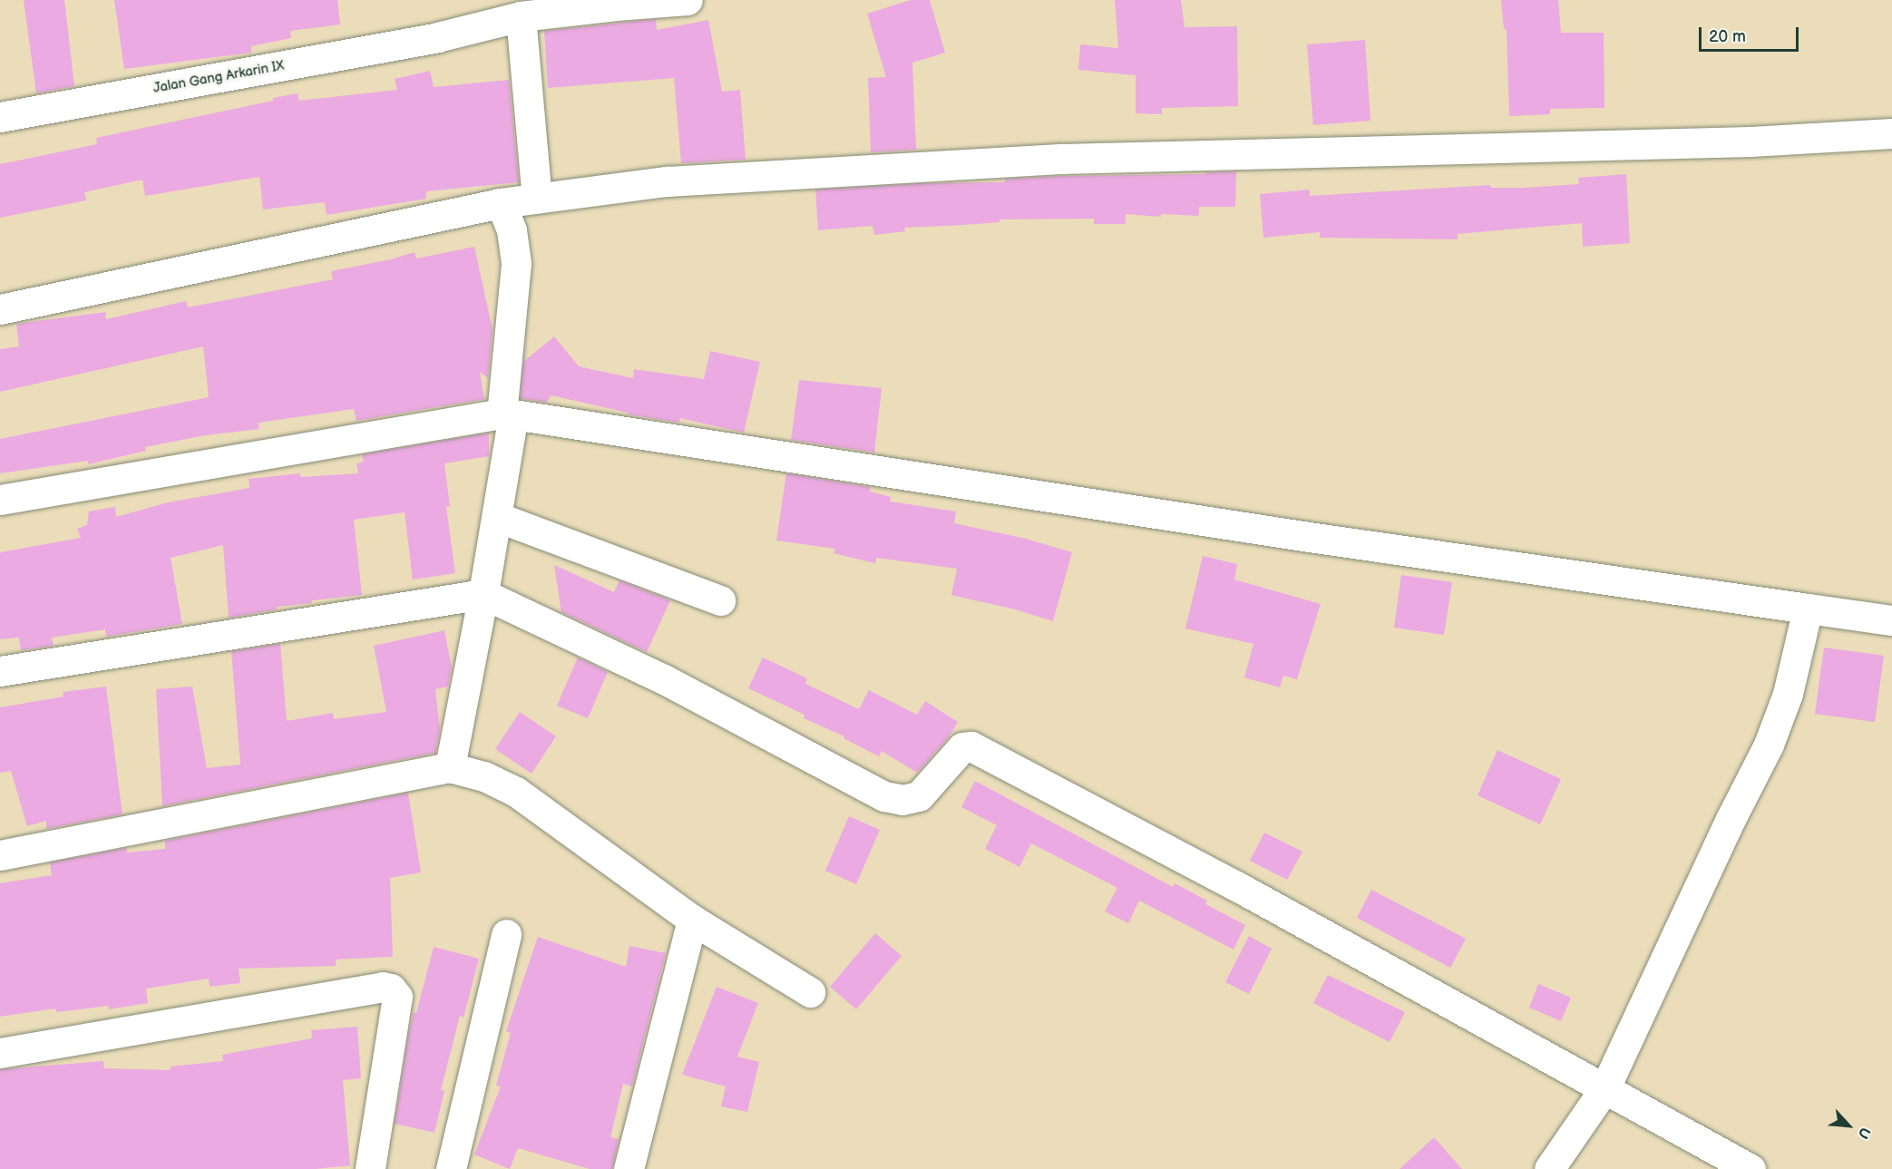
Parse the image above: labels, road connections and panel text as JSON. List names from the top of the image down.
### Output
{
  "streets": {
    "street": ["Jalan Gang Arkarin IX"]
  },
  "scale_bar": "20 m",
  "north": "bottom right"
}
